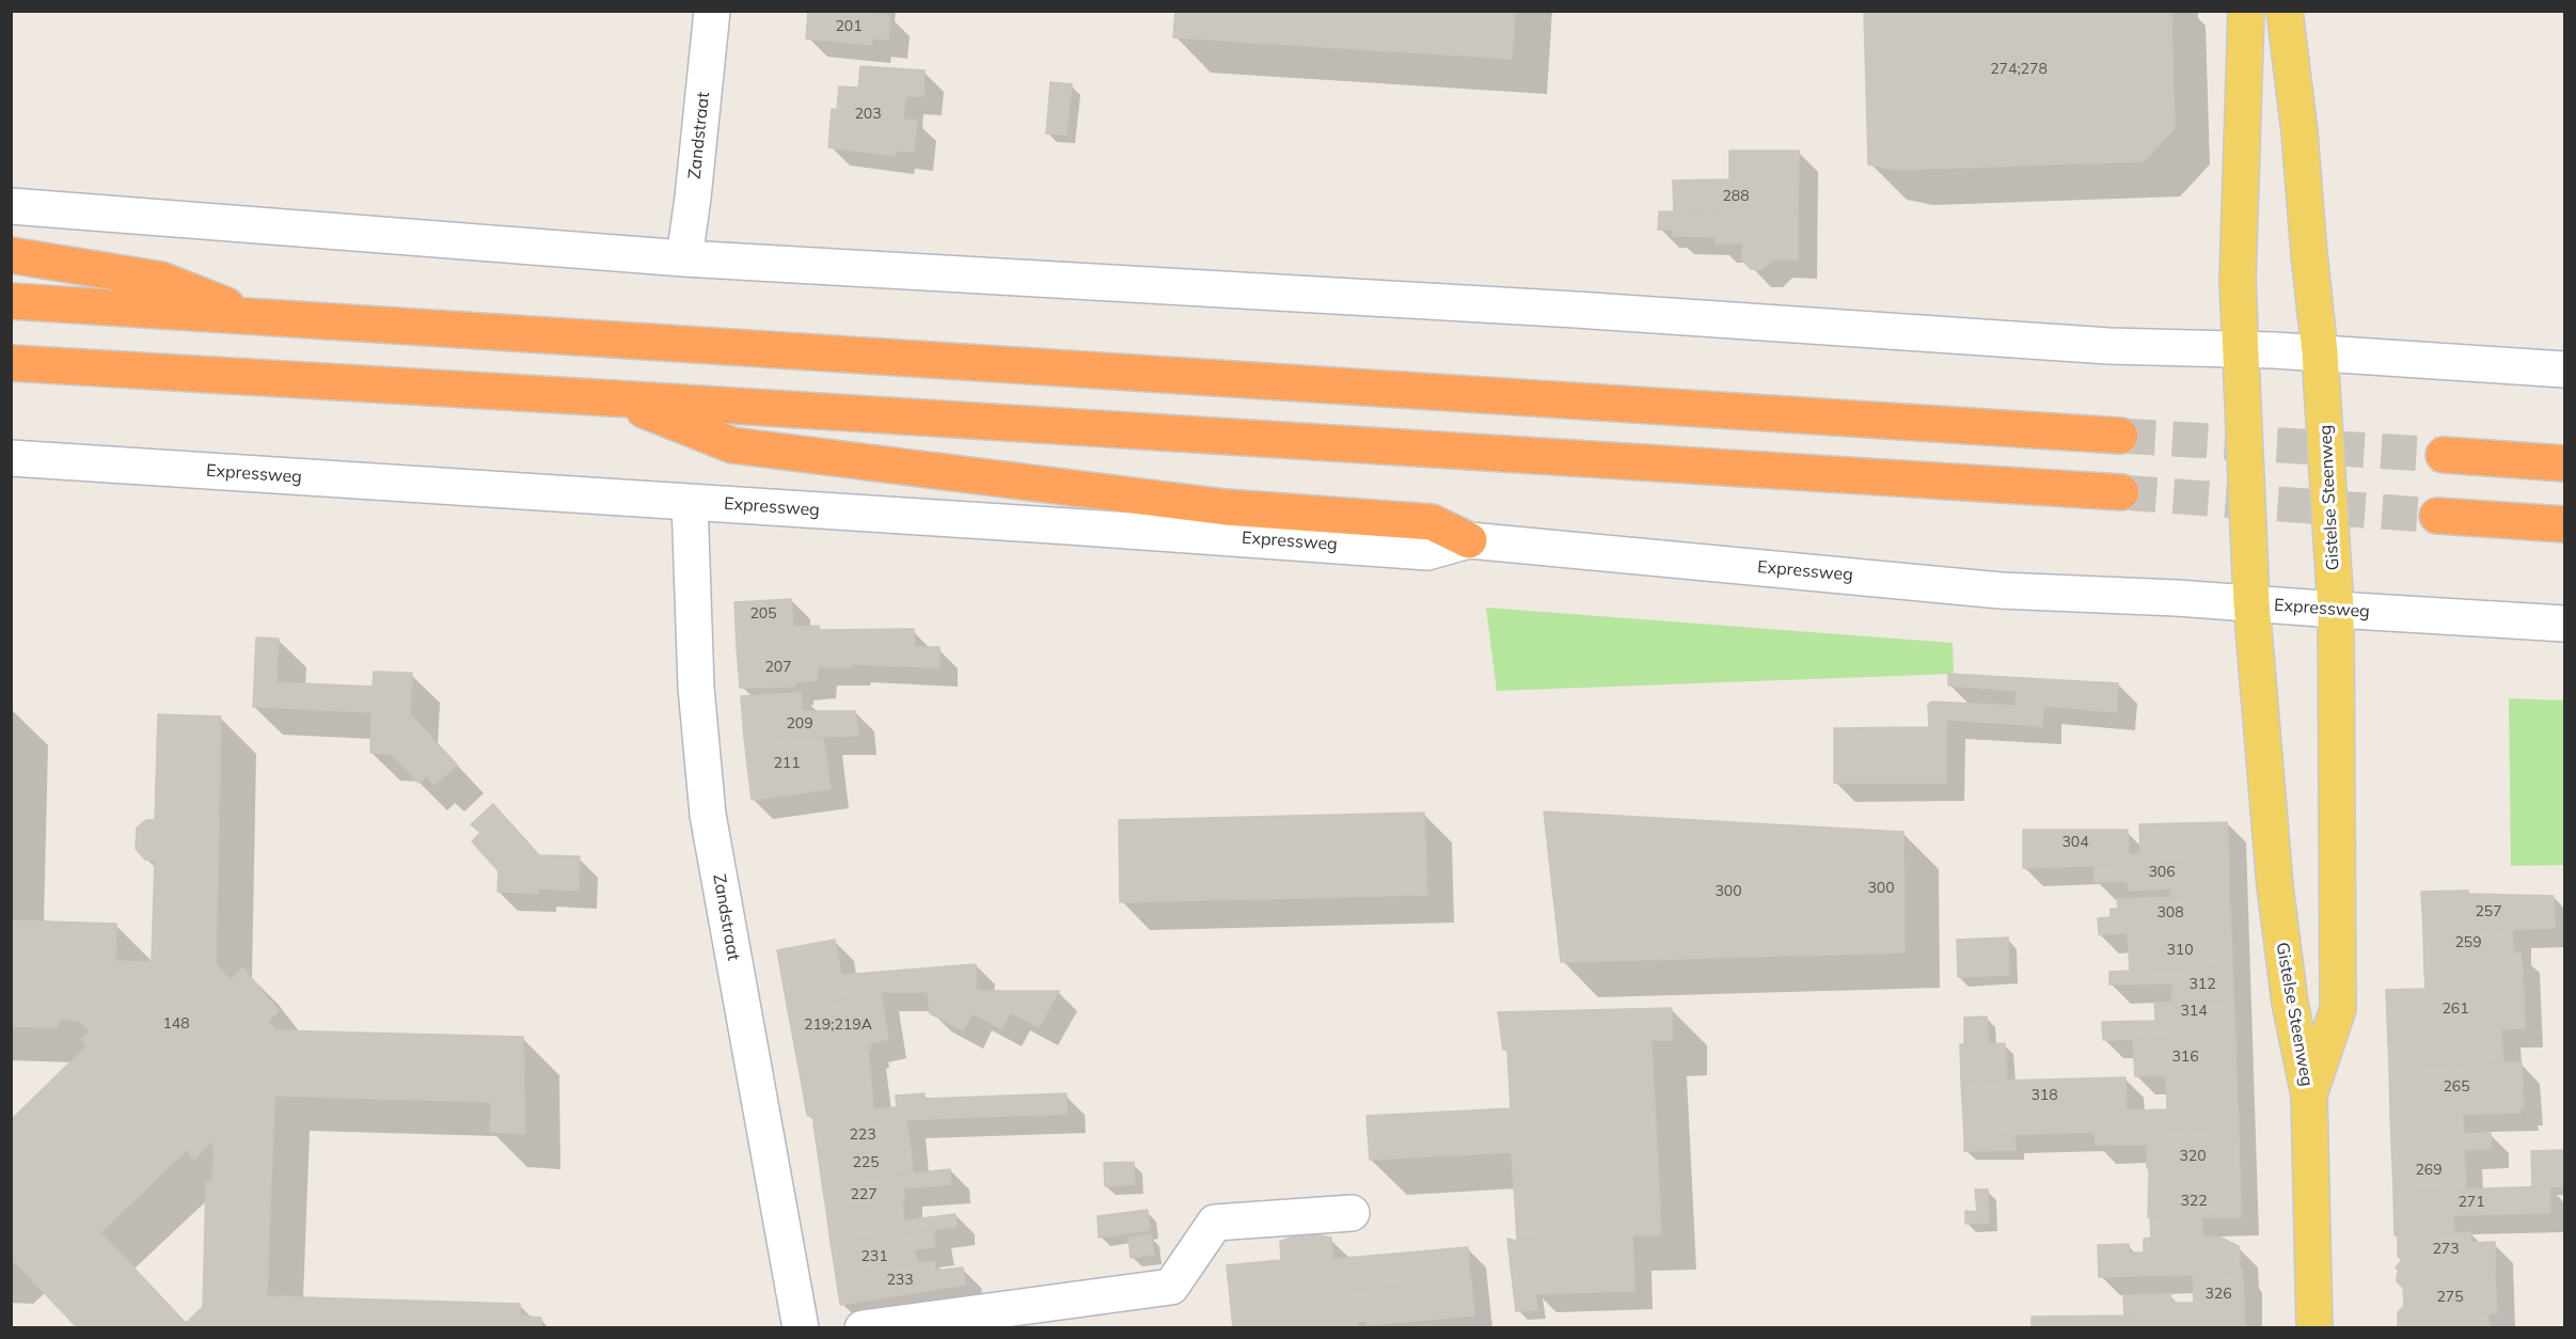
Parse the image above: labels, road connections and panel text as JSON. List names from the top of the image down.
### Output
{
  "streets": {
    "main road": ["Gistelse Steenweg"],
    "street": ["Zandstraat", "Expressweg"]
  },
  "crossings": [
    ["Zandstraat", "Expressweg"],
    ["Expressweg", "Gistelse Steenweg"]
  ],
  "house_numbers": [
    "201",
    "274;278",
    "203",
    "288",
    "205",
    "207",
    "209",
    "211",
    "304",
    "306",
    "300",
    "300",
    "257",
    "308",
    "259",
    "310",
    "312",
    "261",
    "314",
    "148",
    "219;219A",
    "316",
    "265",
    "318",
    "223",
    "320",
    "225",
    "269",
    "227",
    "322",
    "271",
    "273",
    "231",
    "233",
    "326",
    "275"
  ]
}
